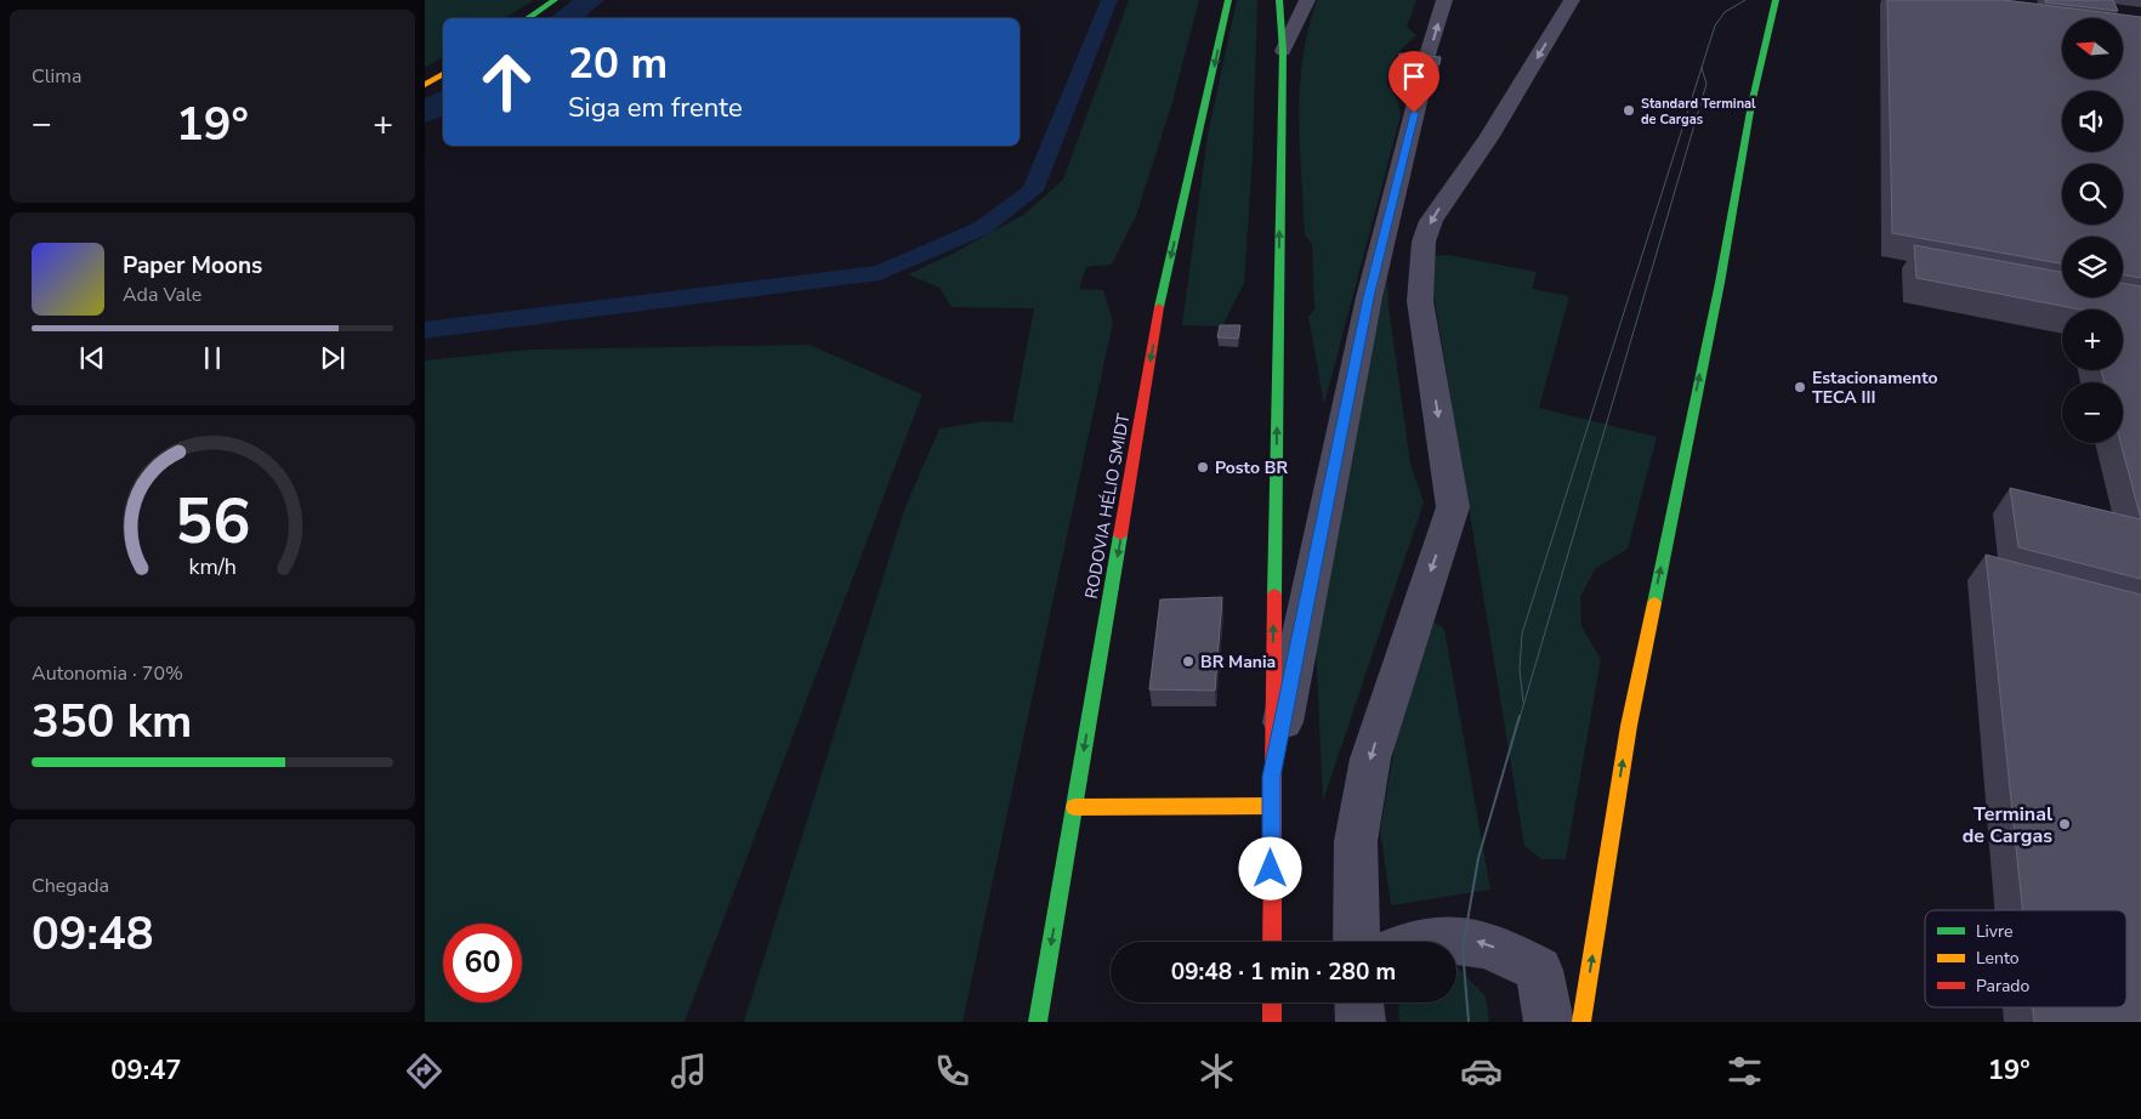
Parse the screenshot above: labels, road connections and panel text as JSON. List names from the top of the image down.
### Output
{
  "streets": {
    "main road": ["RODOVIA HÉLIO SMIDT"]
  },
  "places": [
    "Standard Terminal de Cargas",
    "Estacionamento TECA III",
    "Posto BR",
    "BR Mania",
    "Terminal de Cargas"
  ],
  "legend": ["Livre", "Lento", "Parado"],
  "north": "left",
  "page": {
    "tile": [
      "Clima",
      ["Autonomia · 70%", "350 km"],
      ["Chegada", "09:48"]
    ],
    "map_buttons": ["+", "−"],
    "turn": ["20 m", "Siga em frente"],
    "heat": ["−", "19°", "+"],
    "song": ["Paper Moons", "Ada Vale"],
    "limit": "60",
    "trip": "09:48 · 1 min · 280 m",
    "tabs": ["09:47", "19°"],
    "gauge": ["56", "km/h"]
  }
}
